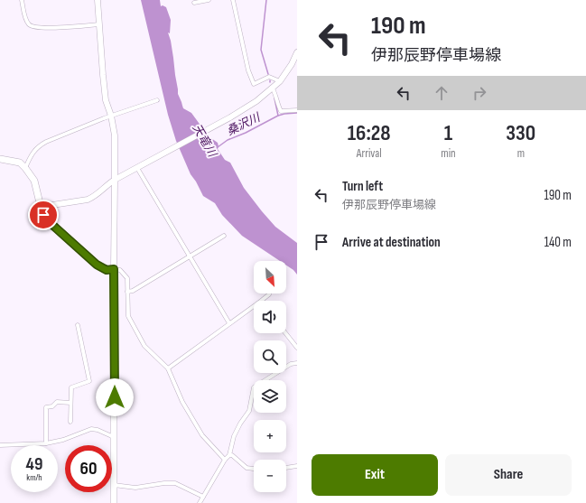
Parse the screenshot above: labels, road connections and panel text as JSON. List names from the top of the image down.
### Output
{
  "water": ["桑沢川", "天竜川"],
  "north": "bottom right",
  "page": {
    "turn": ["190 m", "伊那辰野停車場線"],
    "eta": [
      "16:28",
      "Arrival",
      "1",
      "min",
      "330",
      "m"
    ],
    "list": [
      {
        "name": "Turn left",
        "note": "伊那辰野停車場線",
        "value": "190 m"
      },
      {
        "name": "Arrive at destination",
        "value": "140 m"
      }
    ],
    "map_buttons": ["+", "−"],
    "speed": "49 km/h",
    "limit": "60",
    "buttons": ["Exit", "Share"]
  }
}
